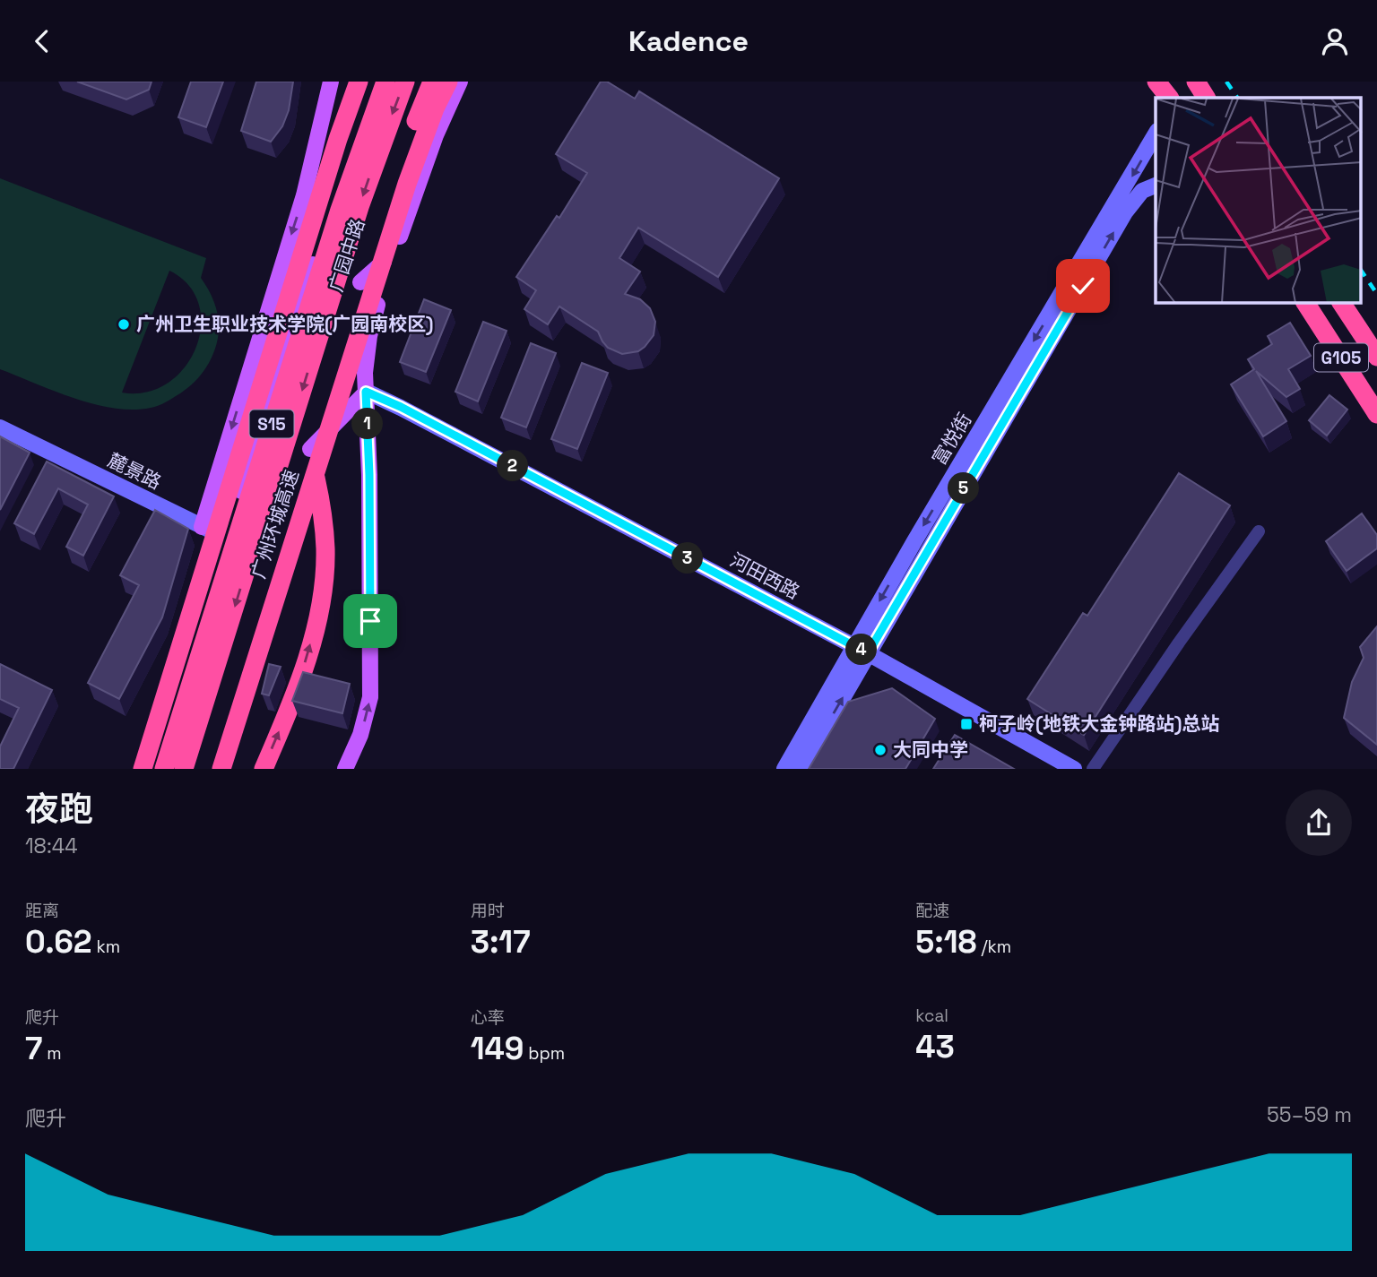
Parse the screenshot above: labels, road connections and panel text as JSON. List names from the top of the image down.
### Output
{
  "streets": {
    "highway": [
      "广园中路",
      "G105",
      "S15",
      "广州环城高速"
    ],
    "street": ["富悦街", "麓景路", "河田西路"]
  },
  "crossings": [
    ["广园中路", "麓景路"],
    ["富悦街", "河田西路"]
  ],
  "places": {
    "other": ["广州卫生职业技术学院(广园南校区)", "大同中学"],
    "transit": ["柯子岭(地铁大金钟路站)总站"]
  },
  "page": {
    "header": "Kadence",
    "pins": [
      "1",
      "2",
      "5",
      "3",
      "4"
    ],
    "heading": ["夜跑", "18:44"],
    "stats": [
      ["距离", "0.62 km"],
      ["用时", "3:17"],
      ["配速", "5:18 /km"],
      ["爬升", "7 m"],
      ["心率", "149 bpm"],
      ["kcal", "43"]
    ],
    "chart": ["爬升", "55–59 m"]
  }
}
